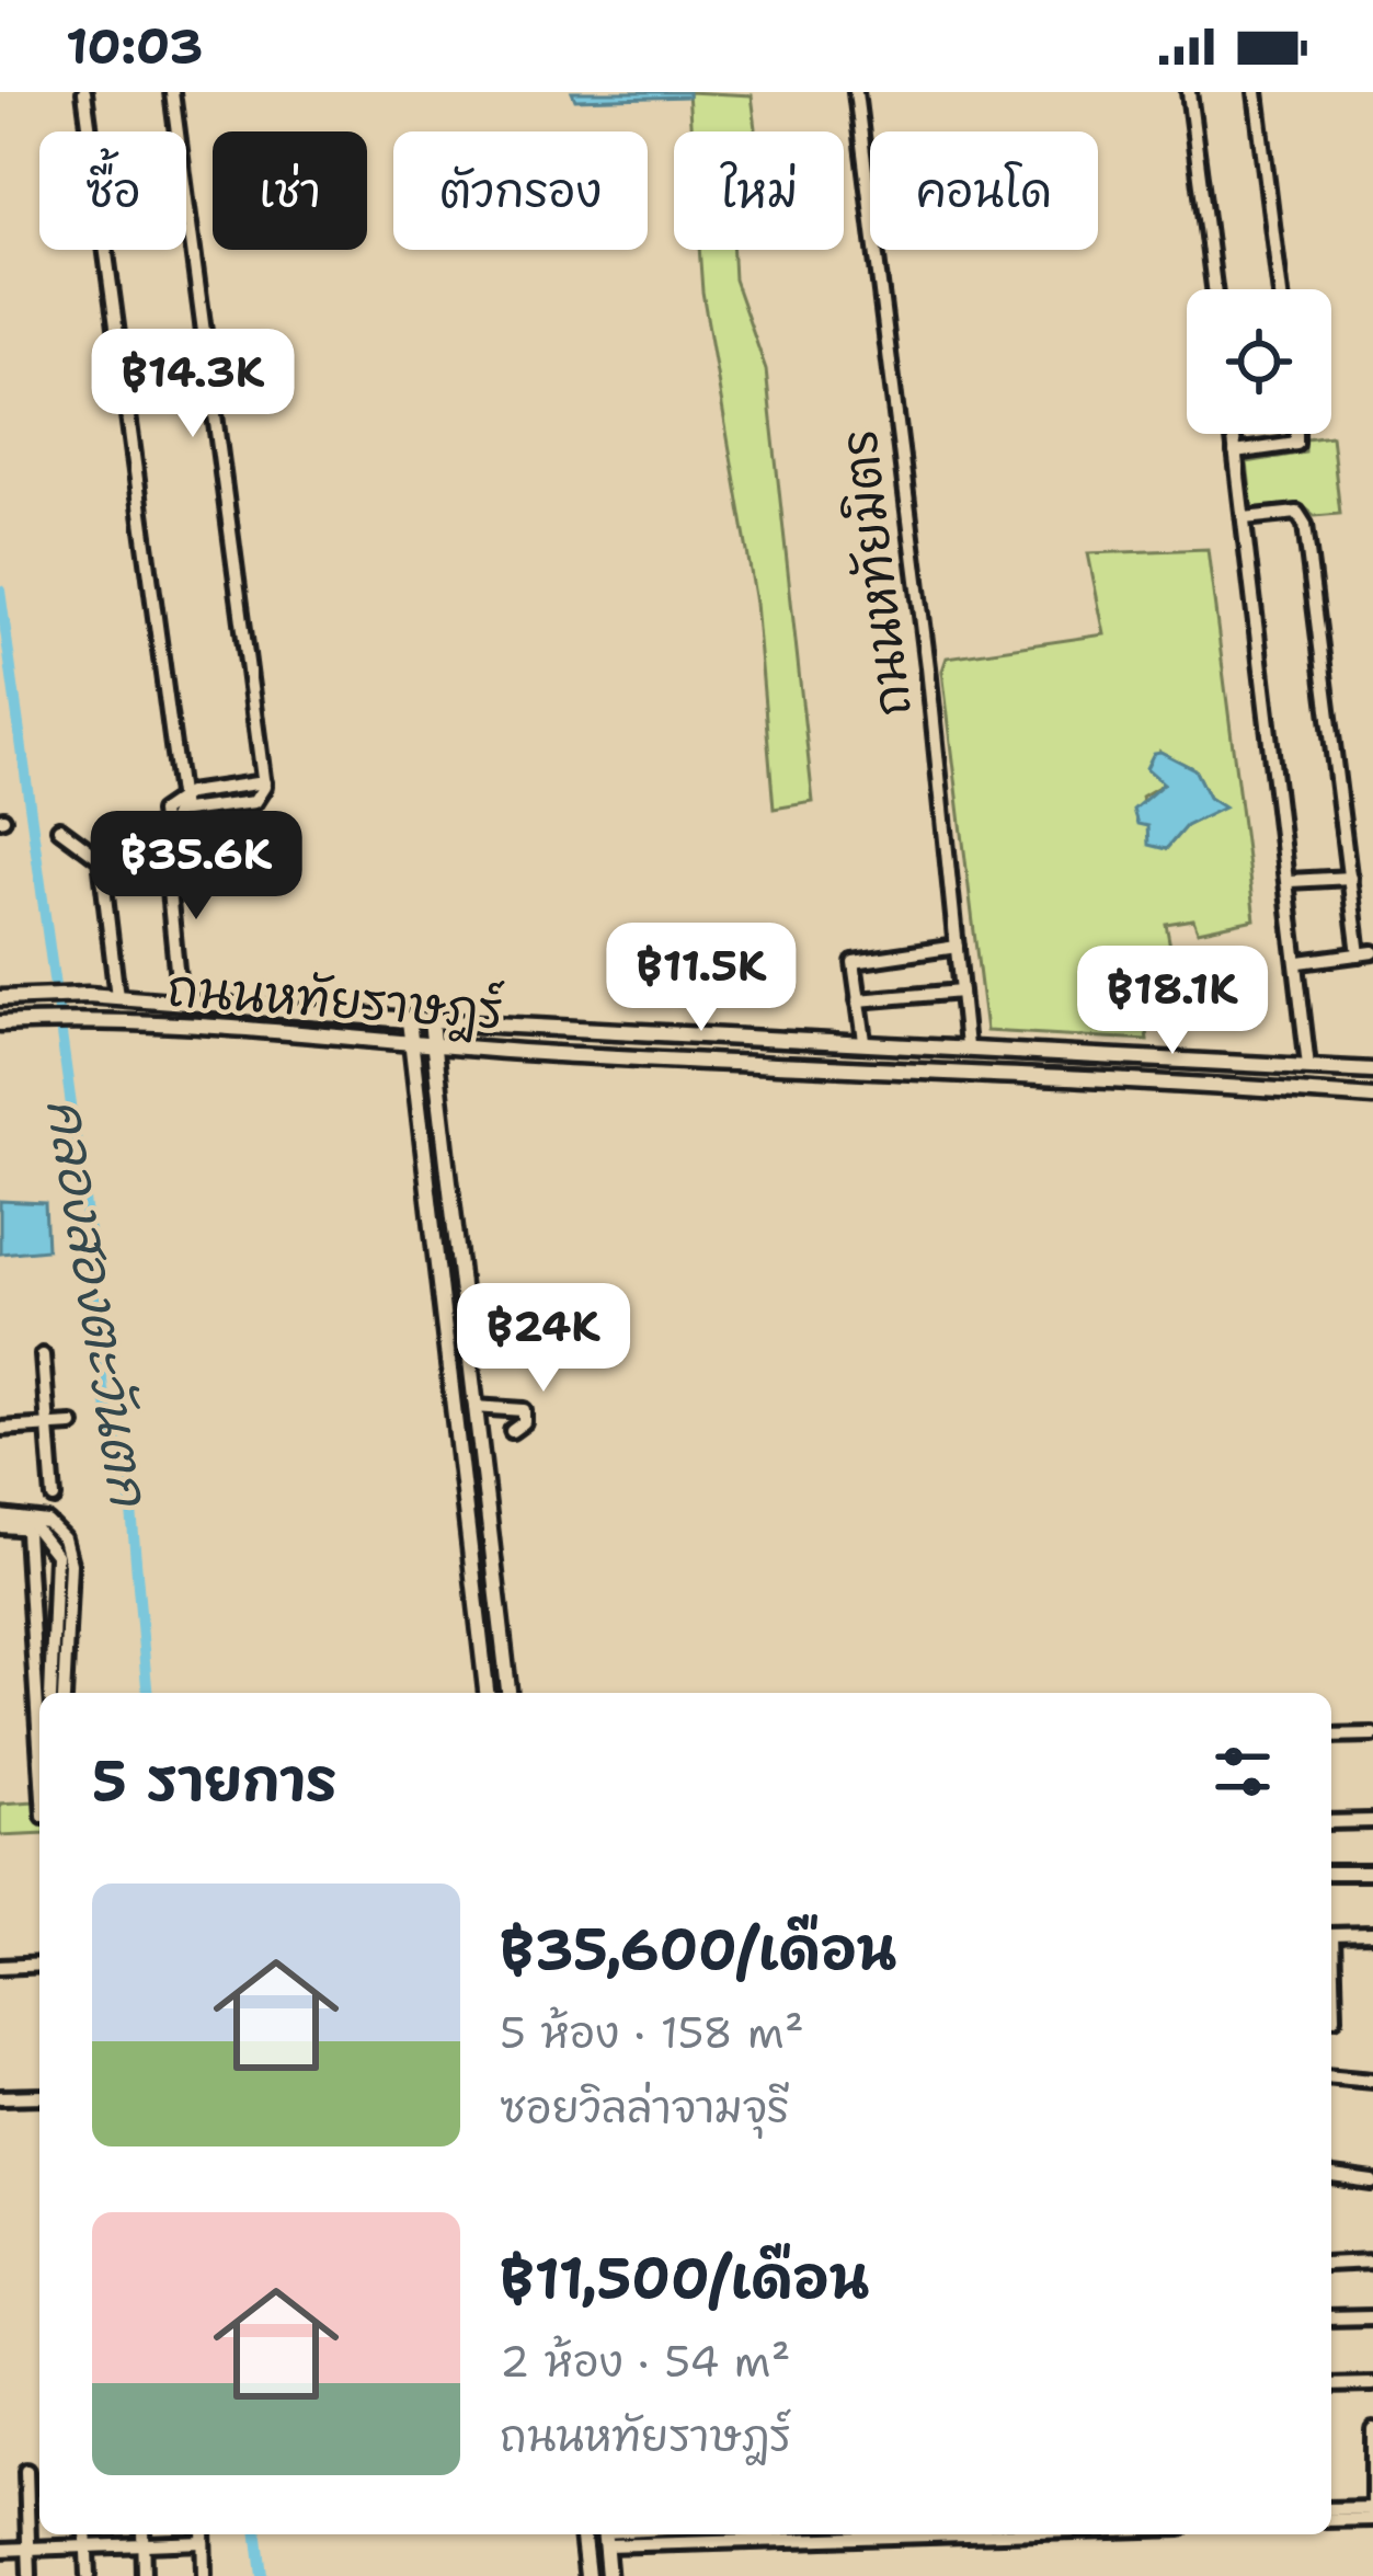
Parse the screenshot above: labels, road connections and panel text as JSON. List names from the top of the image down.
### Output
{
  "streets": {
    "main road": ["ถนนหทัยราษฎร์"],
    "street": ["ถนนหทัยมิตร"]
  },
  "crossings": [
    ["ถนนหทัยมิตร", "ถนนหทัยราษฎร์"]
  ],
  "water": ["คลองสองตะวันตก"],
  "page": {
    "status": "10:03",
    "chip": [
      "ซื้อ",
      "เช่า",
      "ตัวกรอง",
      "ใหม่",
      "คอนโด"
    ],
    "price": [
      "฿14.3K",
      "฿35.6K",
      "฿11.5K",
      "฿18.1K",
      "฿24K"
    ],
    "heading": "5 รายการ",
    "list": [
      {
        "name": "฿35,600/เดือน",
        "note": "5 ห้อง · 158 m² · ซอยวิลล่าจามจุรี"
      },
      {
        "name": "฿11,500/เดือน",
        "note": "2 ห้อง · 54 m² · ถนนหทัยราษฎร์"
      }
    ]
  }
}
